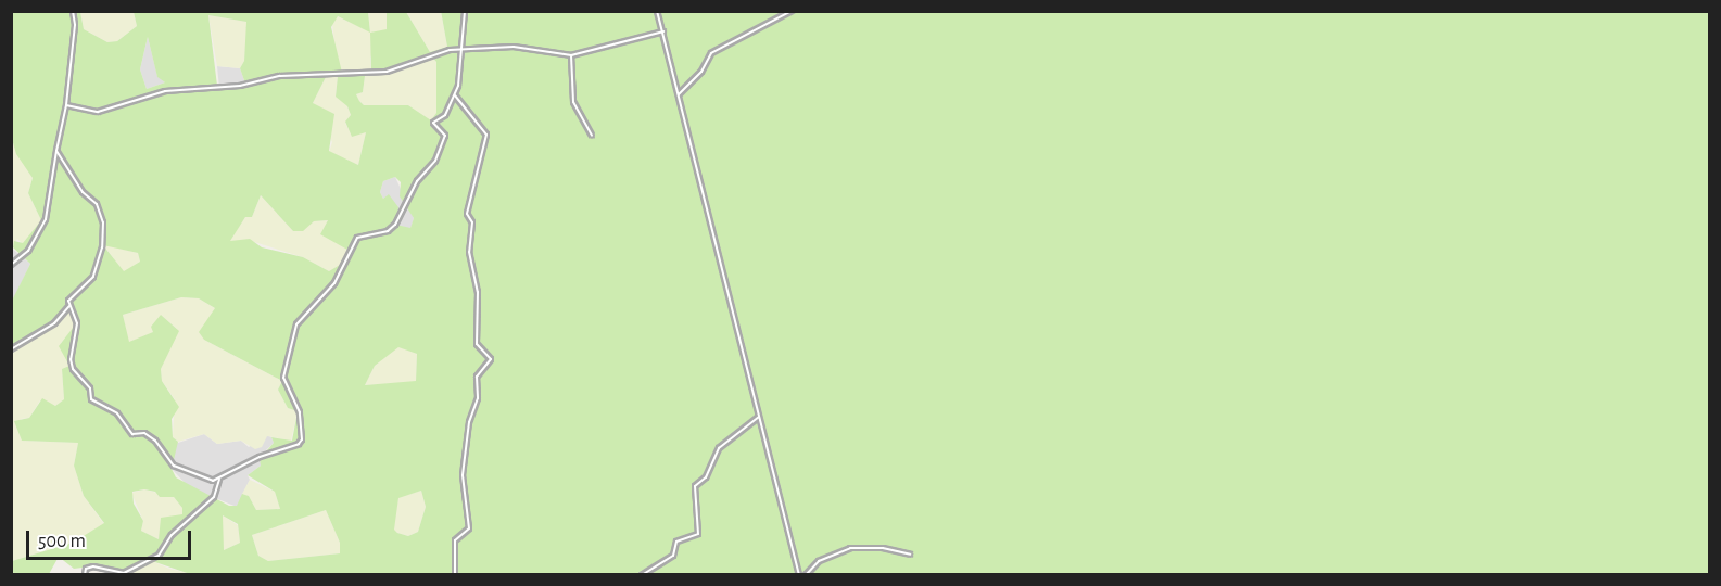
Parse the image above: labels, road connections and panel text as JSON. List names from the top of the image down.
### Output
{
  "scale_bar": "500 m"
}
